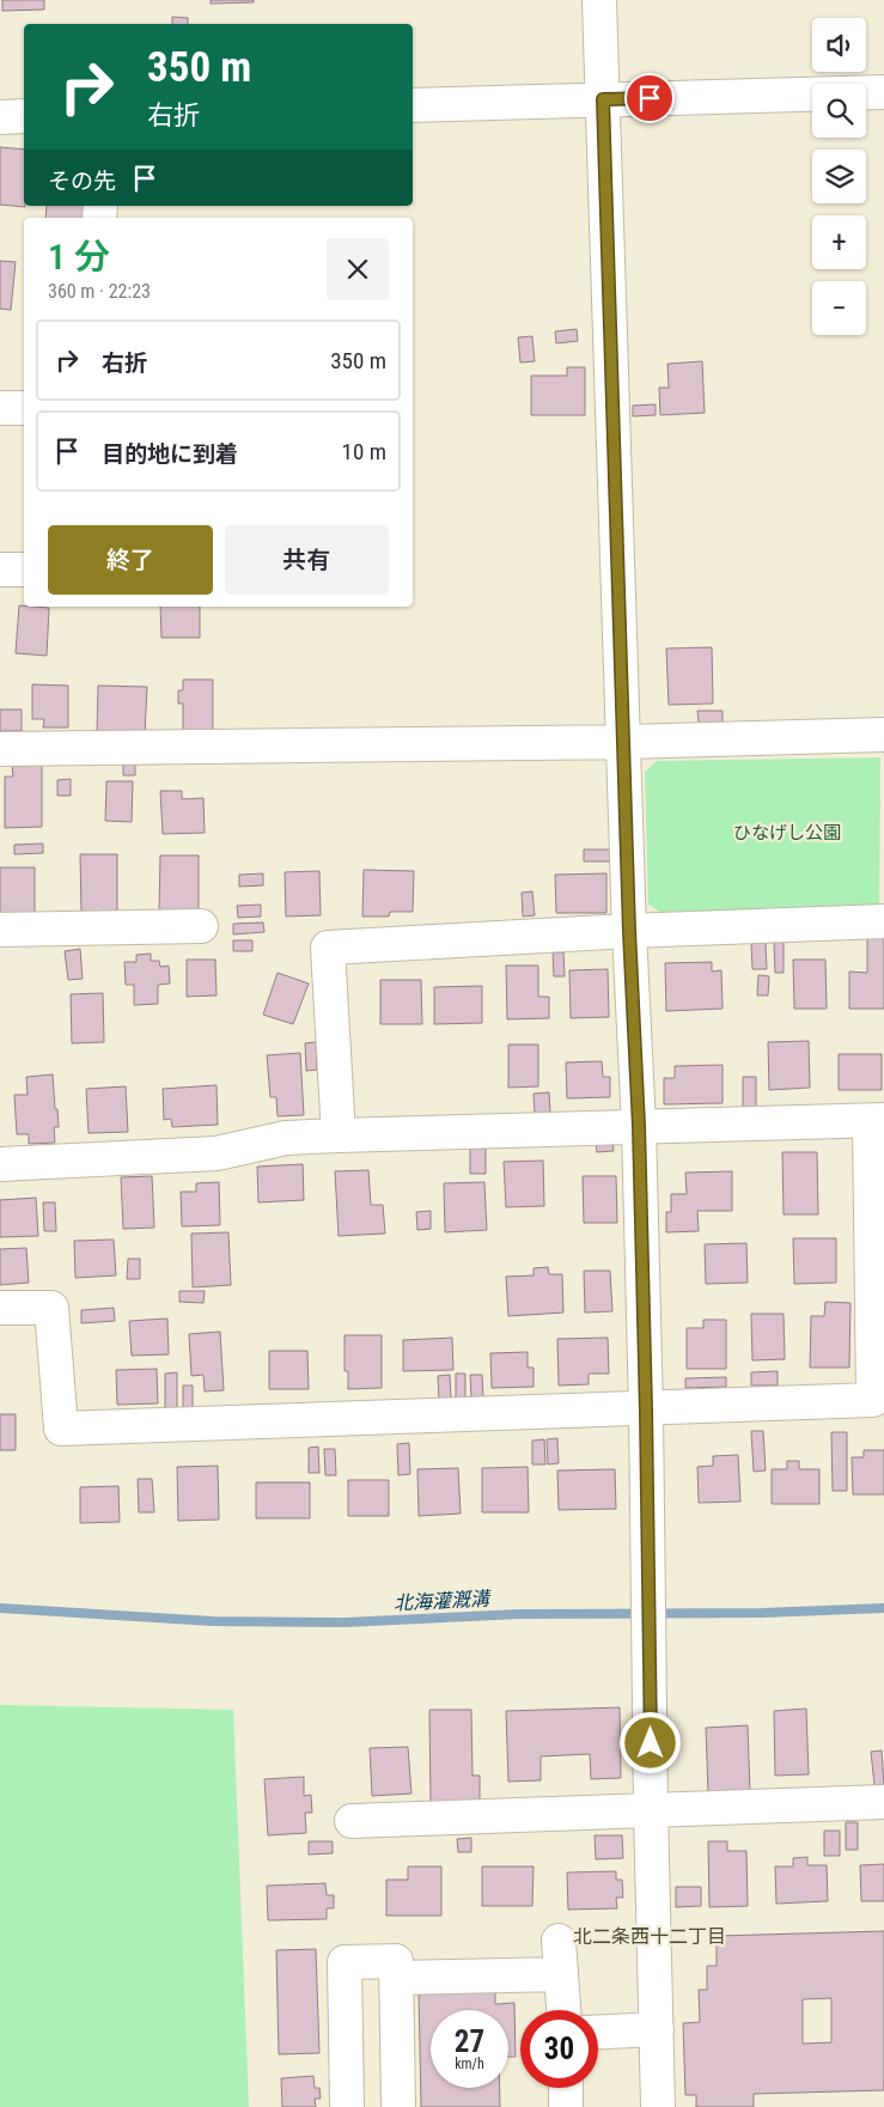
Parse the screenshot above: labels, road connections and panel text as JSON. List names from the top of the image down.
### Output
{
  "districts": ["北二条西十二丁目"],
  "water": ["北海灌漑溝"],
  "parks": ["ひなげし公園"],
  "page": {
    "map_buttons": ["+", "−"],
    "turn": ["350 m", "右折"],
    "then": "その先",
    "heading": ["1 分", "360 m · 22:23"],
    "list": [
      {
        "name": "右折",
        "value": "350 m"
      },
      {
        "name": "目的地に到着",
        "value": "10 m"
      }
    ],
    "buttons": ["終了", "共有"],
    "speed": "27 km/h",
    "limit": "30"
  }
}
